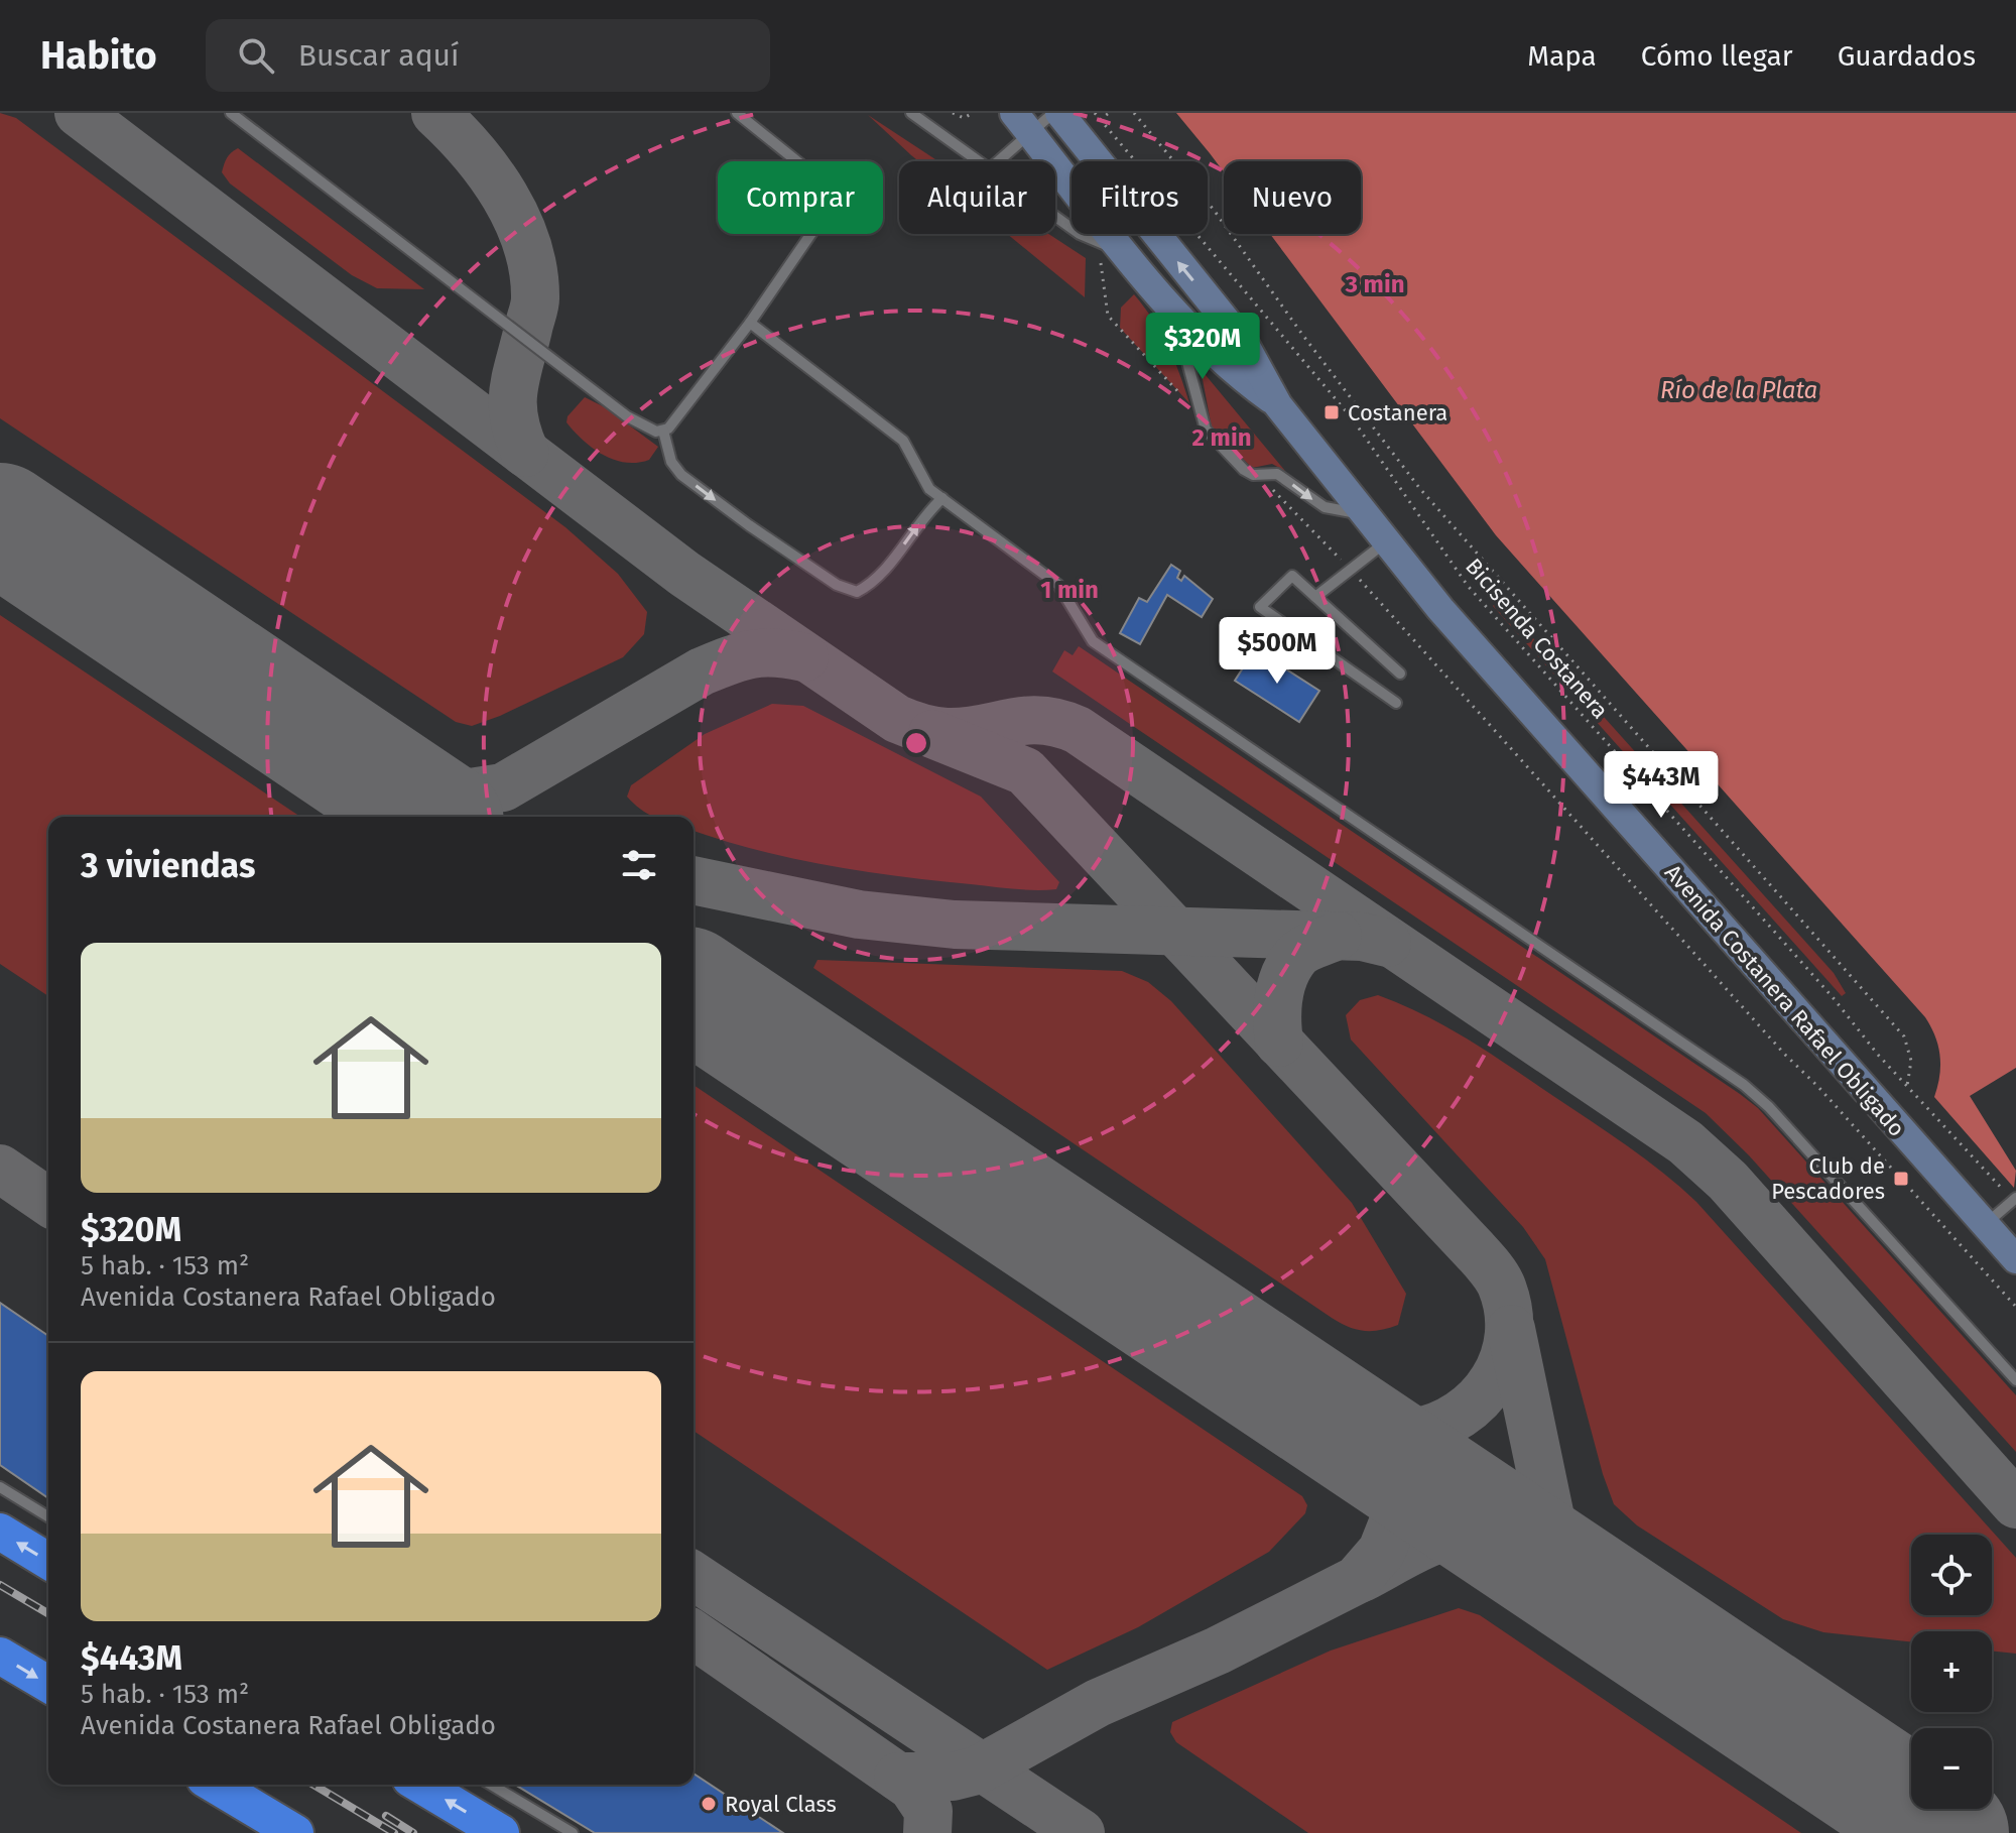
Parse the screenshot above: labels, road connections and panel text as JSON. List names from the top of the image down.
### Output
{
  "streets": {
    "main road": ["Avenida Costanera Rafael Obligado"],
    "path": ["Bicisenda Costanera"]
  },
  "water": ["Río de la Plata"],
  "places": {
    "transit": ["Costanera", "Club de Pescadores"],
    "other": ["Royal Class"]
  },
  "page": {
    "header": "Habito",
    "search": "Buscar aquí",
    "nav": ["Mapa", "Cómo llegar", "Guardados"],
    "chip": [
      "Comprar",
      "Alquilar",
      "Filtros",
      "Nuevo"
    ],
    "price": ["$320M", "$500M", "$443M"],
    "heading": "3 viviendas",
    "list": [
      {
        "name": "$320M",
        "note": "5 hab. · 153 m² · Avenida Costanera Rafael Obligado"
      },
      {
        "name": "$443M",
        "note": "5 hab. · 153 m² · Avenida Costanera Rafael Obligado"
      }
    ],
    "map_buttons": ["+", "−"]
  },
  "rings": ["3 min", "2 min", "1 min"]
}
